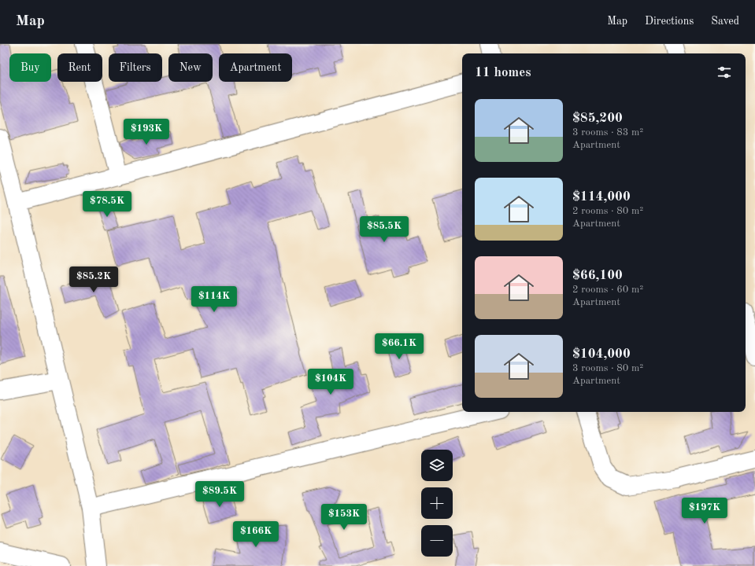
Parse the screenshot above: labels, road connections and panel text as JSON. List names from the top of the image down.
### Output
{
  "page": {
    "header": "Map",
    "nav": ["Map", "Directions", "Saved"],
    "chip": [
      "Buy",
      "Rent",
      "Filters",
      "New",
      "Apartment"
    ],
    "heading": "11 homes",
    "list": [
      {
        "name": "$85,200",
        "note": "3 rooms · 83 m² · Apartment"
      },
      {
        "name": "$114,000",
        "note": "2 rooms · 80 m² · Apartment"
      },
      {
        "name": "$66,100",
        "note": "2 rooms · 60 m² · Apartment"
      },
      {
        "name": "$104,000",
        "note": "3 rooms · 80 m² · Apartment"
      }
    ],
    "price": [
      "$193K",
      "$78.5K",
      "$85.5K",
      "$85.2K",
      "$114K",
      "$66.1K",
      "$104K",
      "$89.5K",
      "$197K",
      "$153K",
      "$166K"
    ],
    "map_buttons": ["+", "−"]
  }
}
